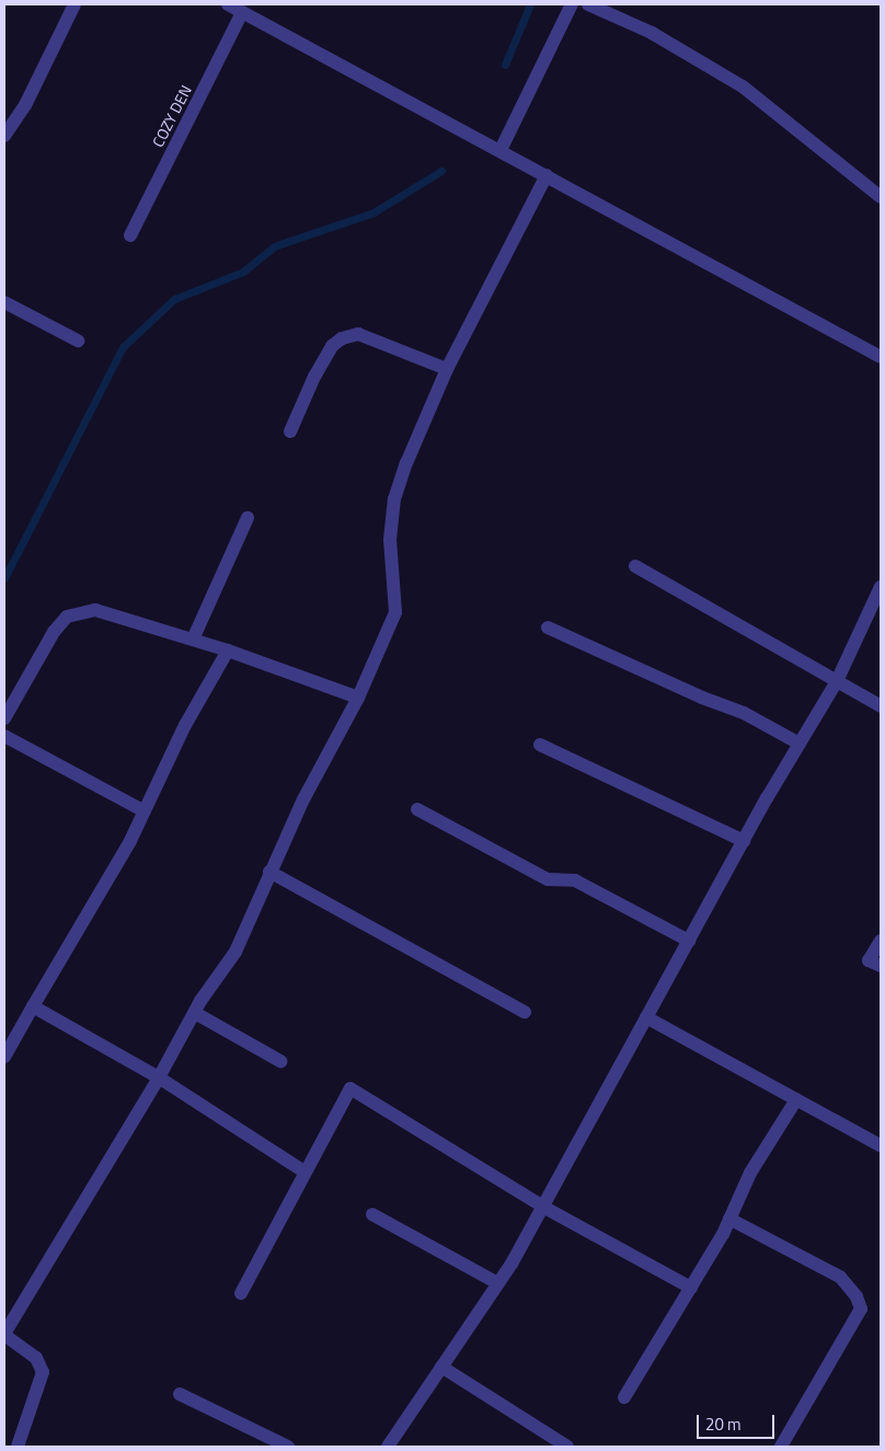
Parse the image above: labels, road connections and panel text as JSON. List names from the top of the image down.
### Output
{
  "streets": {
    "street": ["COZY DEN"]
  },
  "scale_bar": "20 m"
}
